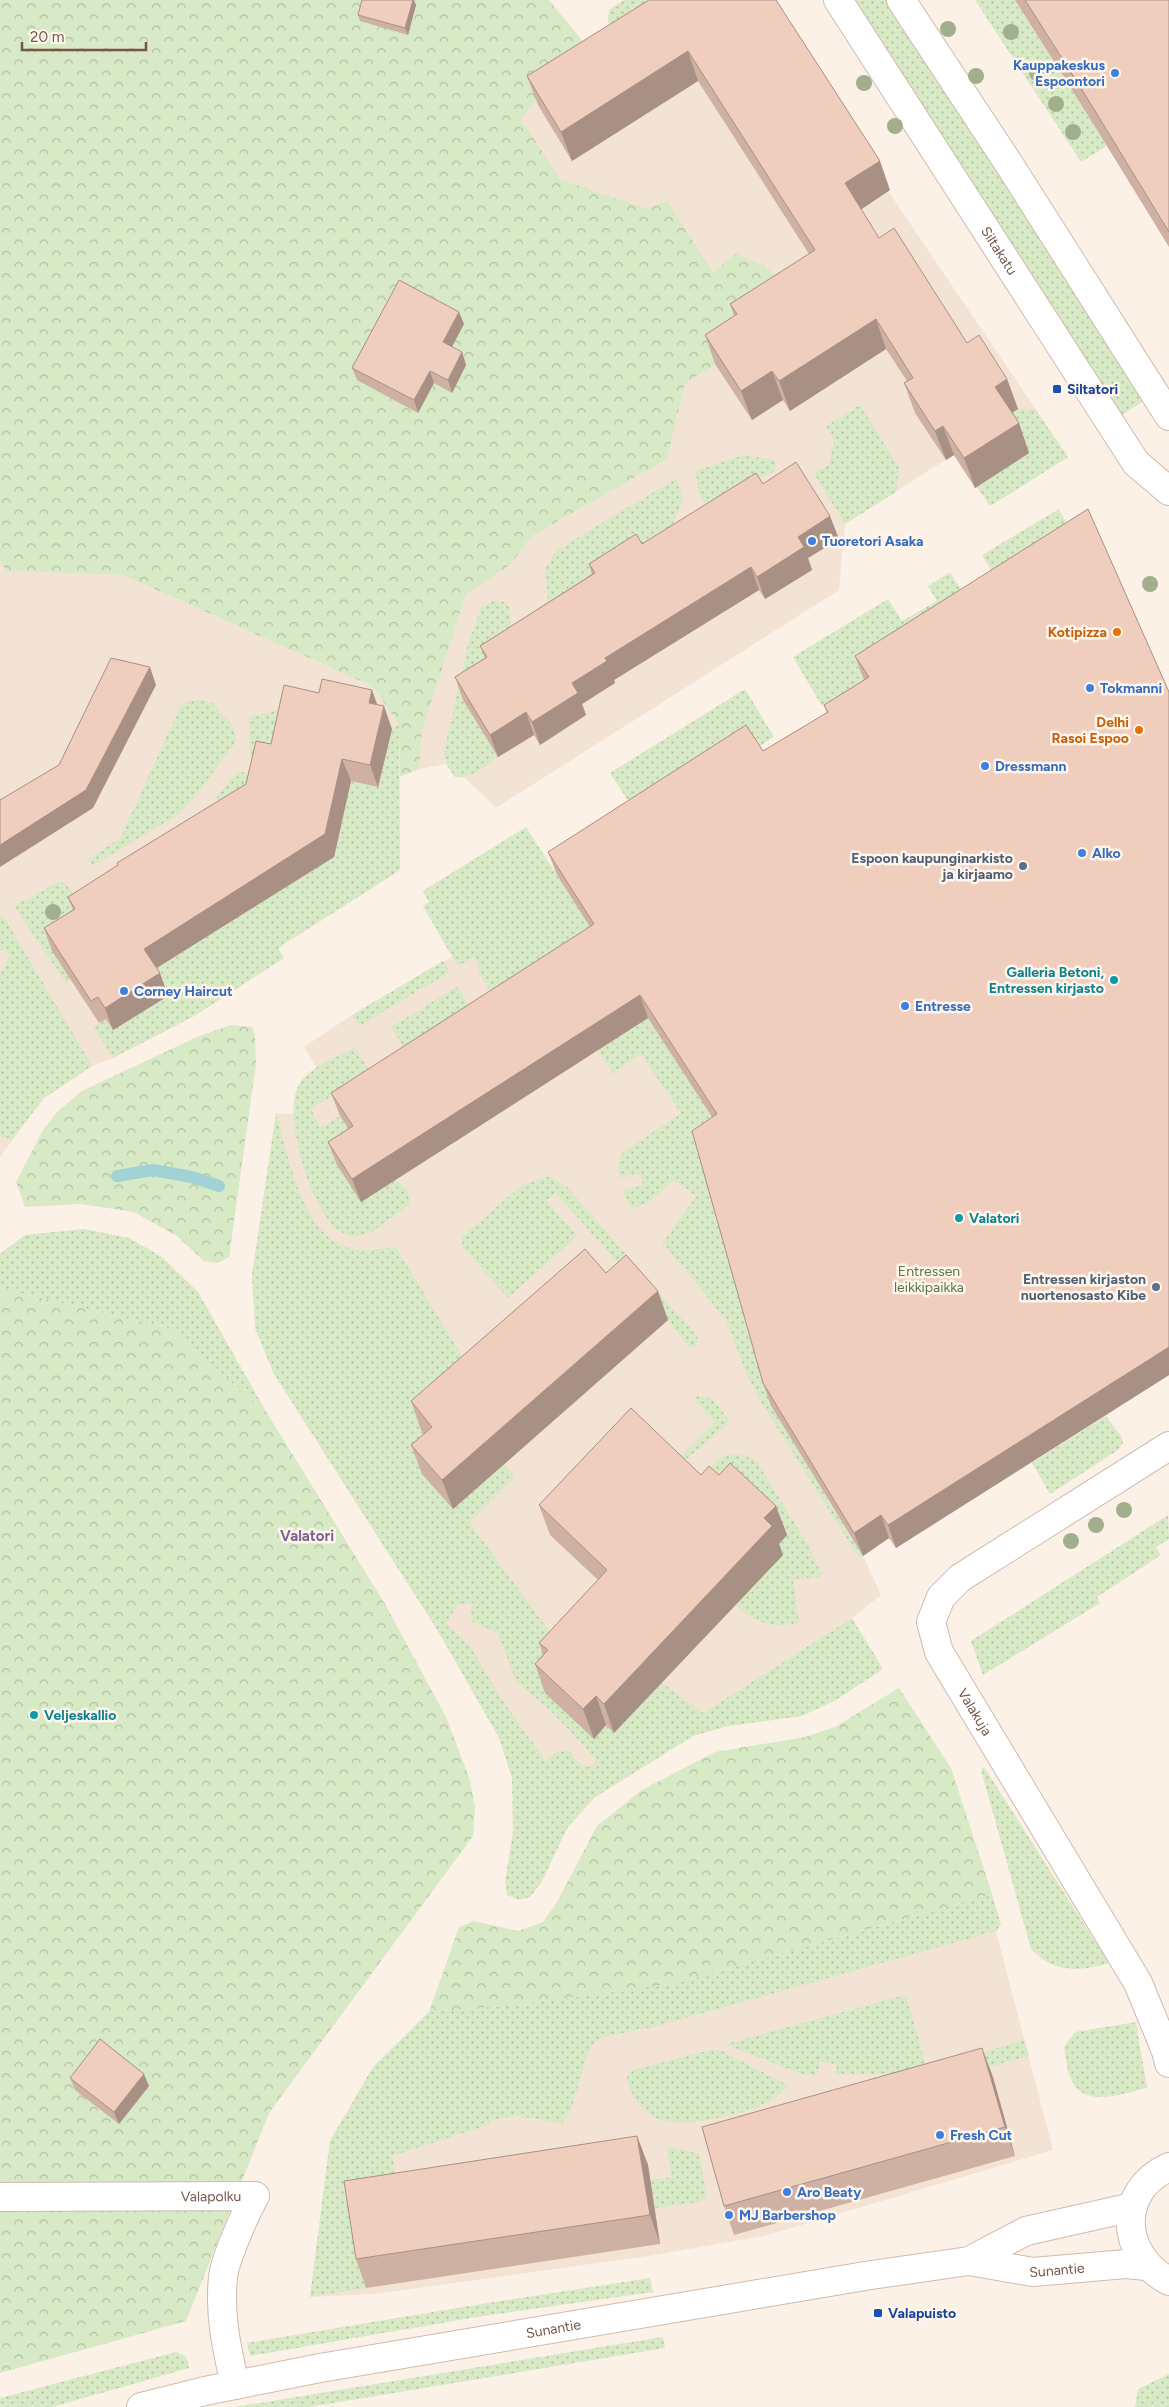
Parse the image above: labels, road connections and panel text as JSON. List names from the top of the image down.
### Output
{
  "streets": {
    "street": [
      "Siltakatu",
      "Valakuja",
      "Valapolku",
      "Sunantie"
    ]
  },
  "crossings": [
    ["Valapolku", "Sunantie"]
  ],
  "districts": ["Valatori"],
  "parks": ["Entressen leikkipaikka"],
  "places": {
    "other": [
      "Kauppakeskus Espoontori",
      "Tuoretori Asaka",
      "Kotipizza",
      "Tokmanni",
      "Delhi Rasoi Espoo",
      "Dressmann",
      "Alko",
      "Espoon kaupunginarkisto ja kirjaamo",
      "Galleria Betoni, Entressen kirjasto",
      "Corney Haircut",
      "Entresse",
      "Valatori",
      "Entressen kirjaston nuortenosasto Kibe",
      "Veljeskallio",
      "Fresh Cut",
      "Aro Beaty",
      "MJ Barbershop"
    ],
    "transit": ["Siltatori", "Valapuisto"]
  },
  "scale_bar": "20 m"
}
